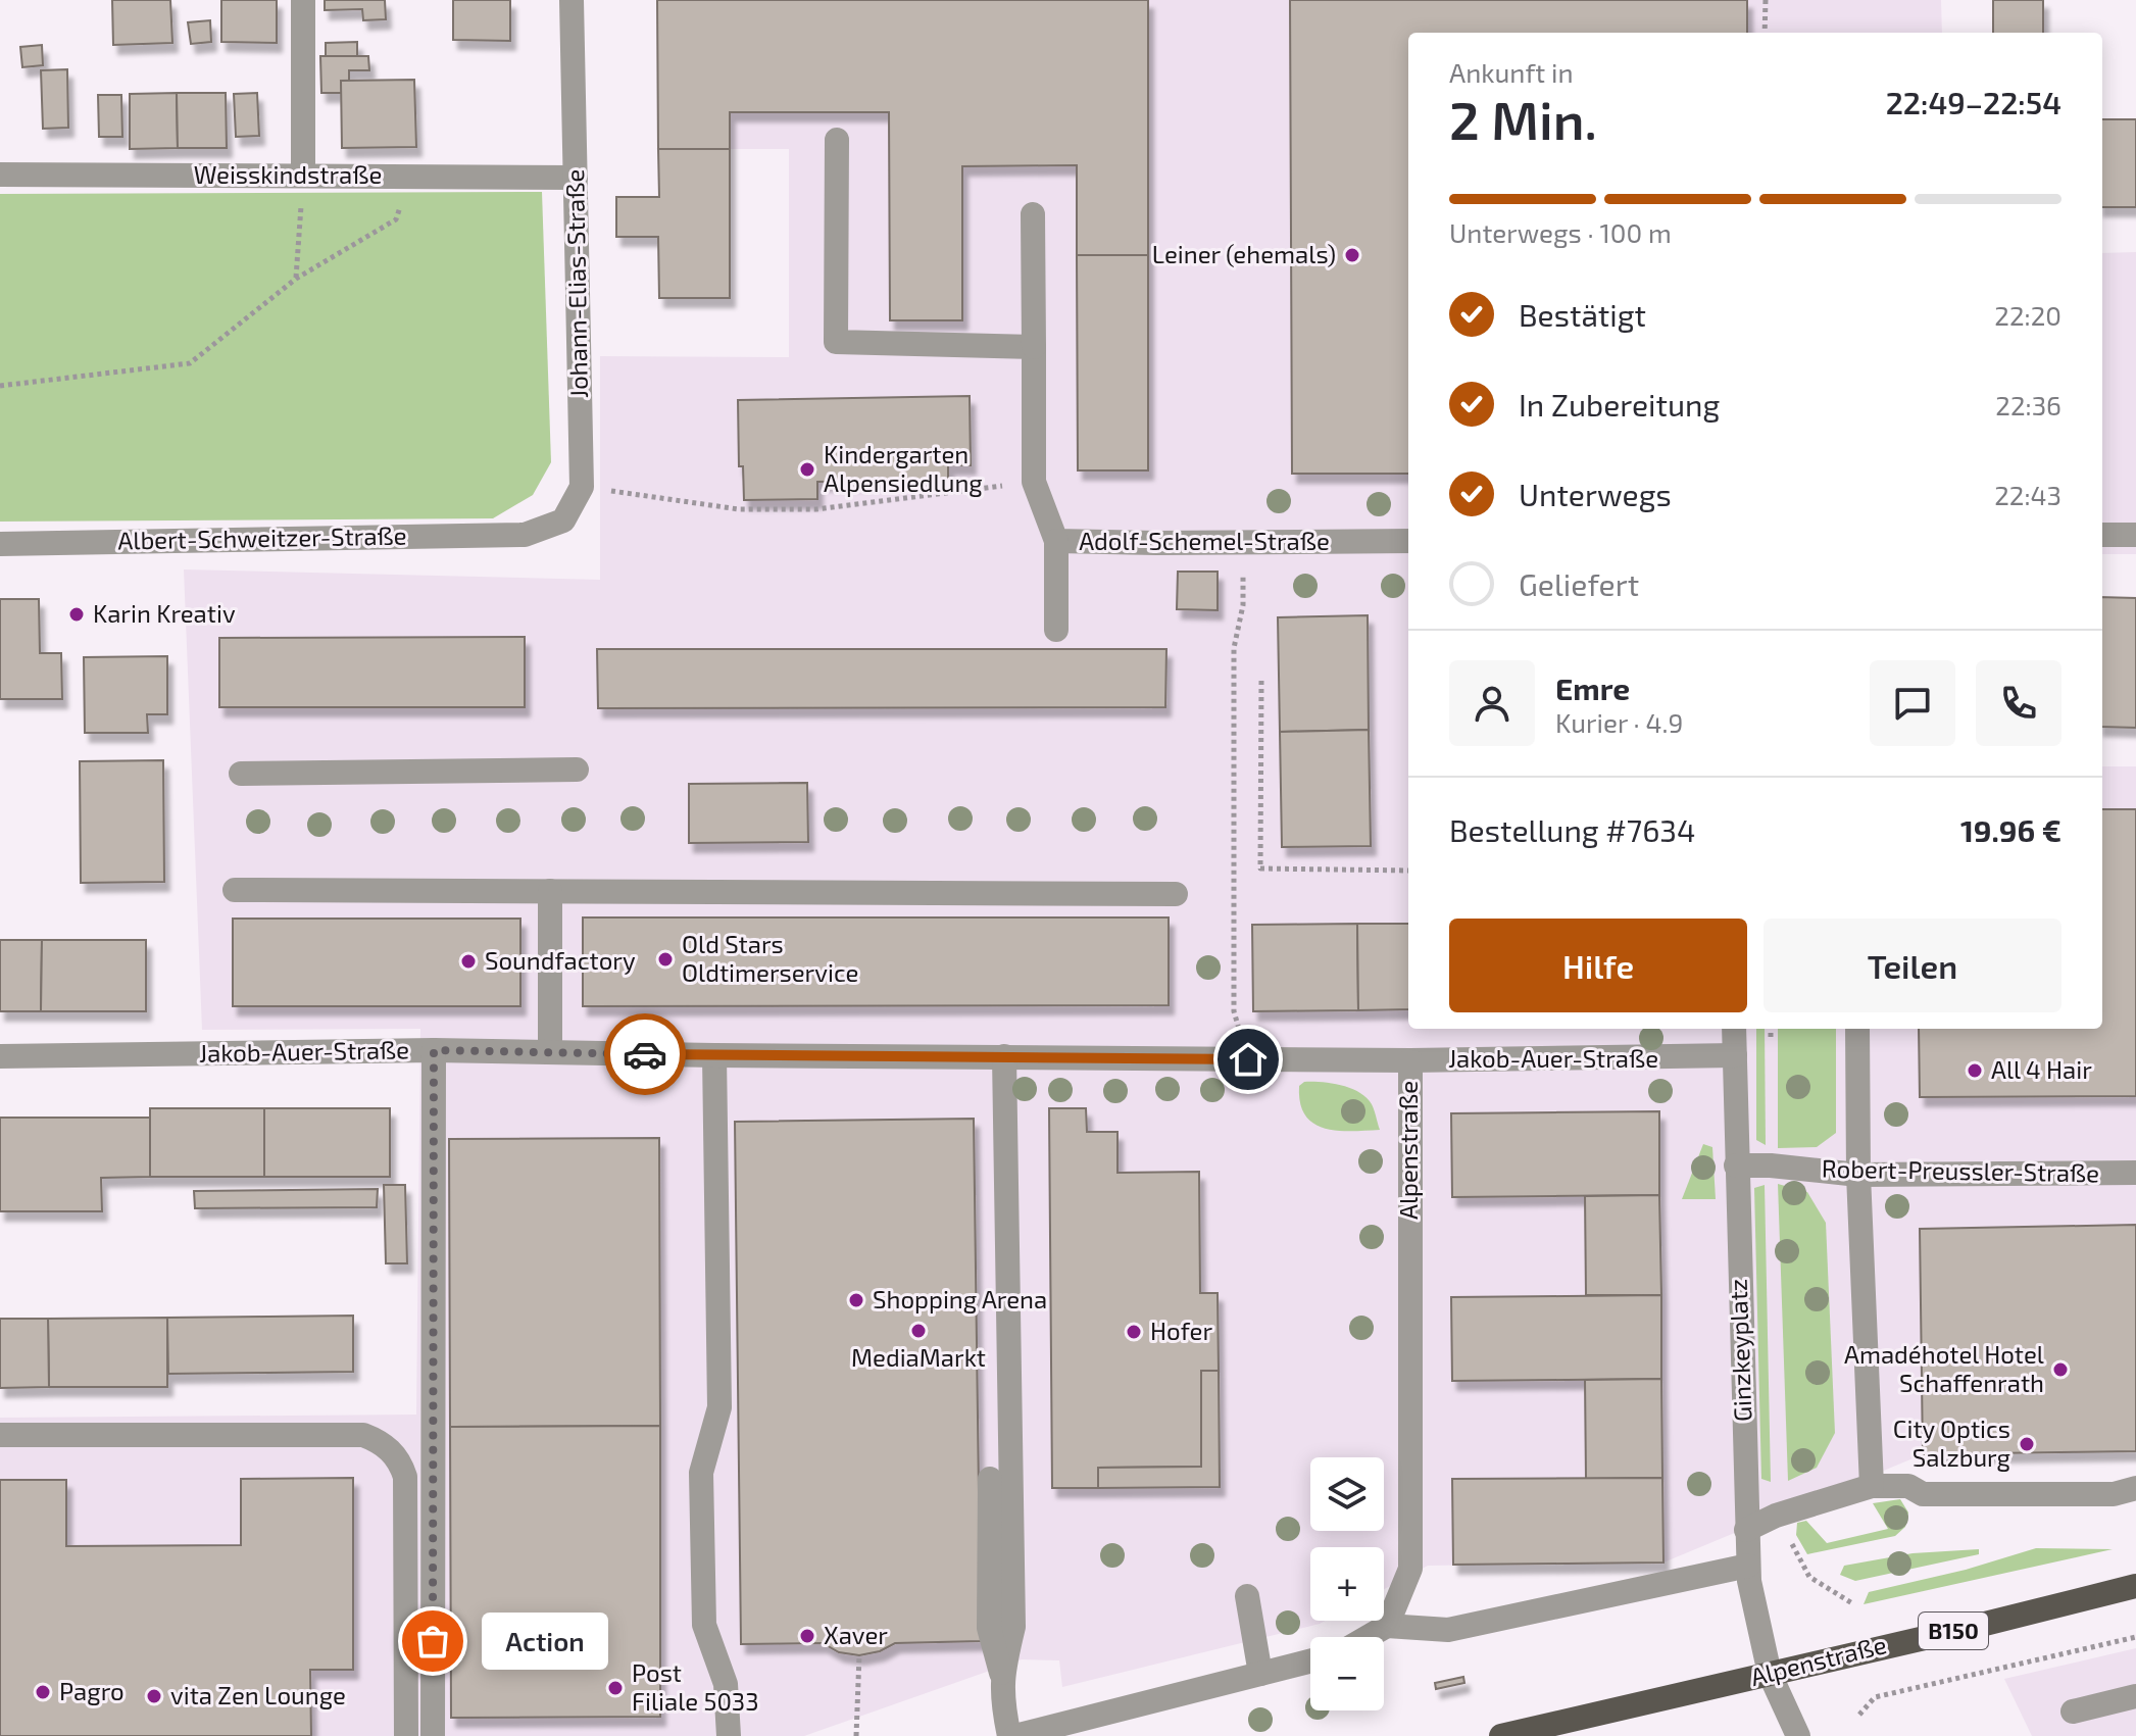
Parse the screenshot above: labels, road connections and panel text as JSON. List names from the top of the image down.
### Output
{
  "streets": {
    "main road": ["Alpenstraße", "B150"],
    "street": [
      "Weisskindstraße",
      "Johann-Elias-Straße",
      "Albert-Schweitzer-Straße",
      "Adolf-Schemel-Straße",
      "Jakob-Auer-Straße",
      "Robert-Preussler-Straße",
      "Ginzkeyplatz"
    ]
  },
  "crossings": [
    ["Weisskindstraße", "Johann-Elias-Straße"],
    ["Johann-Elias-Straße", "Albert-Schweitzer-Straße"],
    ["Jakob-Auer-Straße", "Alpenstraße"],
    ["Jakob-Auer-Straße", "Ginzkeyplatz"],
    ["Alpenstraße", "Ginzkeyplatz"],
    ["Robert-Preussler-Straße", "Ginzkeyplatz"]
  ],
  "places": [
    "Leiner (ehemals)",
    "Kindergarten Alpensiedlung",
    "Karin Kreativ",
    "Old Stars Oldtimerservice",
    "Soundfactory",
    "All 4 Hair",
    "Shopping Arena",
    "MediaMarkt",
    "Hofer",
    "Amadéhotel Hotel Schaffenrath",
    "City Optics Salzburg",
    "Xaver",
    "Action",
    "Post Filiale 5033",
    "Pagro",
    "vita Zen Lounge"
  ],
  "page": {
    "heading": ["2 Min.", "Ankunft in", "22:49–22:54"],
    "panel": [
      "Emre",
      "Kurier · 4.9",
      "Bestellung #7634",
      "19.96 €"
    ],
    "bar": "Unterwegs · 100 m",
    "list": [
      ["Bestätigt", "22:20"],
      ["In Zubereitung", "22:36"],
      ["Unterwegs", "22:43"],
      "Geliefert"
    ],
    "buttons": ["Hilfe", "Teilen"],
    "map_buttons": ["+", "−"],
    "bubble": "Action"
  }
}
